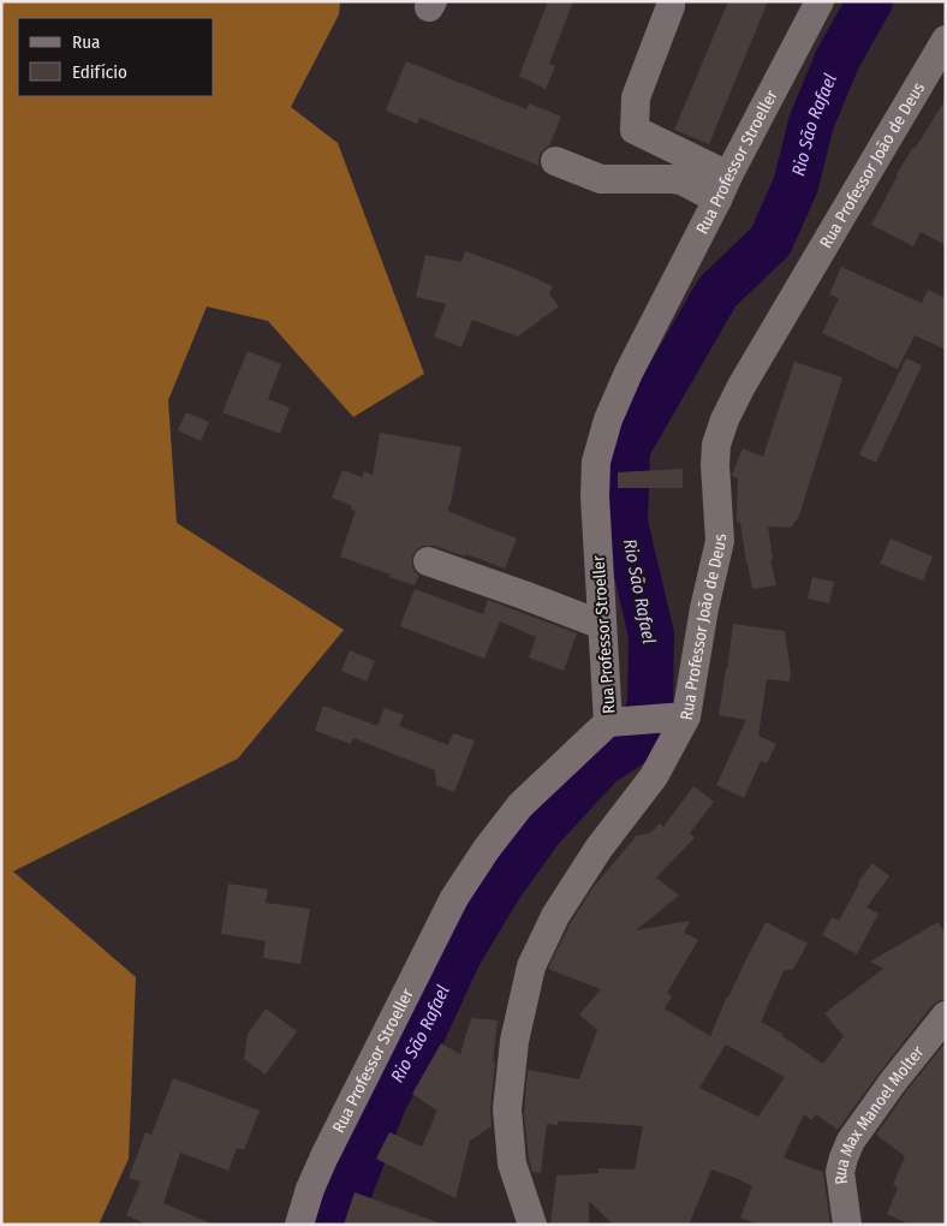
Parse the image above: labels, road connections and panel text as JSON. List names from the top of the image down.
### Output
{
  "streets": {
    "street": ["Rua Professor Stroeller", "Rua Professor João de Deus", "Rua Max Manoel Molter"]
  },
  "water": ["Rio São Rafael"],
  "legend": ["Rua", "Edifício"]
}
